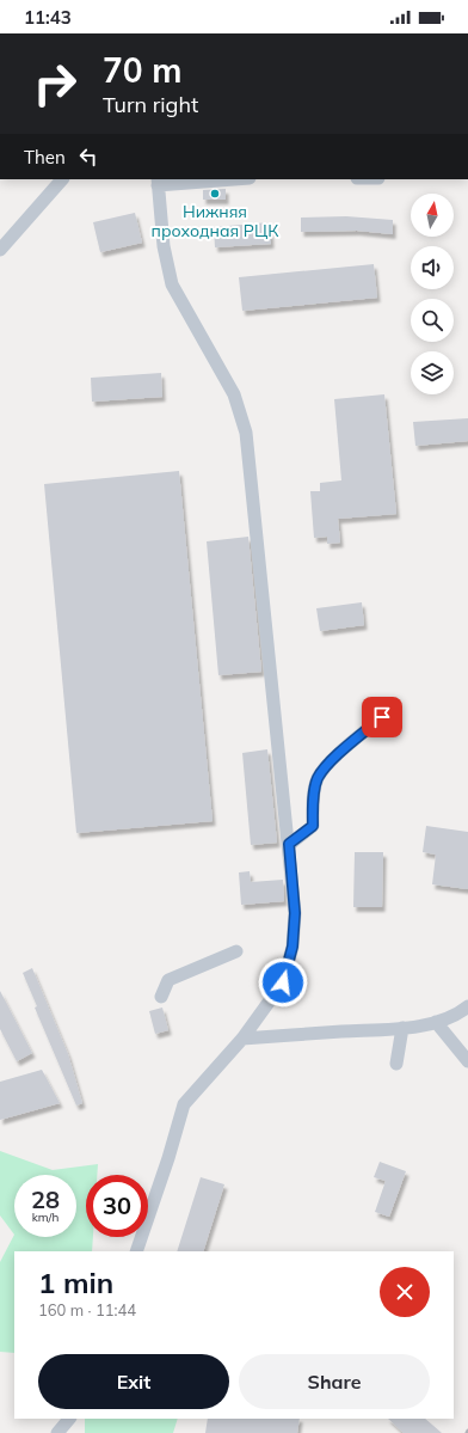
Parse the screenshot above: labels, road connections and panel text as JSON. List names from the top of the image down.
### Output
{
  "places": ["Нижняя проходная РЦК"],
  "north": "top",
  "page": {
    "status": "11:43",
    "turn": ["70 m", "Turn right"],
    "then": "Then",
    "speed": "28 km/h",
    "limit": "30",
    "heading": ["1 min", "160 m · 11:44"],
    "buttons": ["Exit", "Share"]
  }
}
